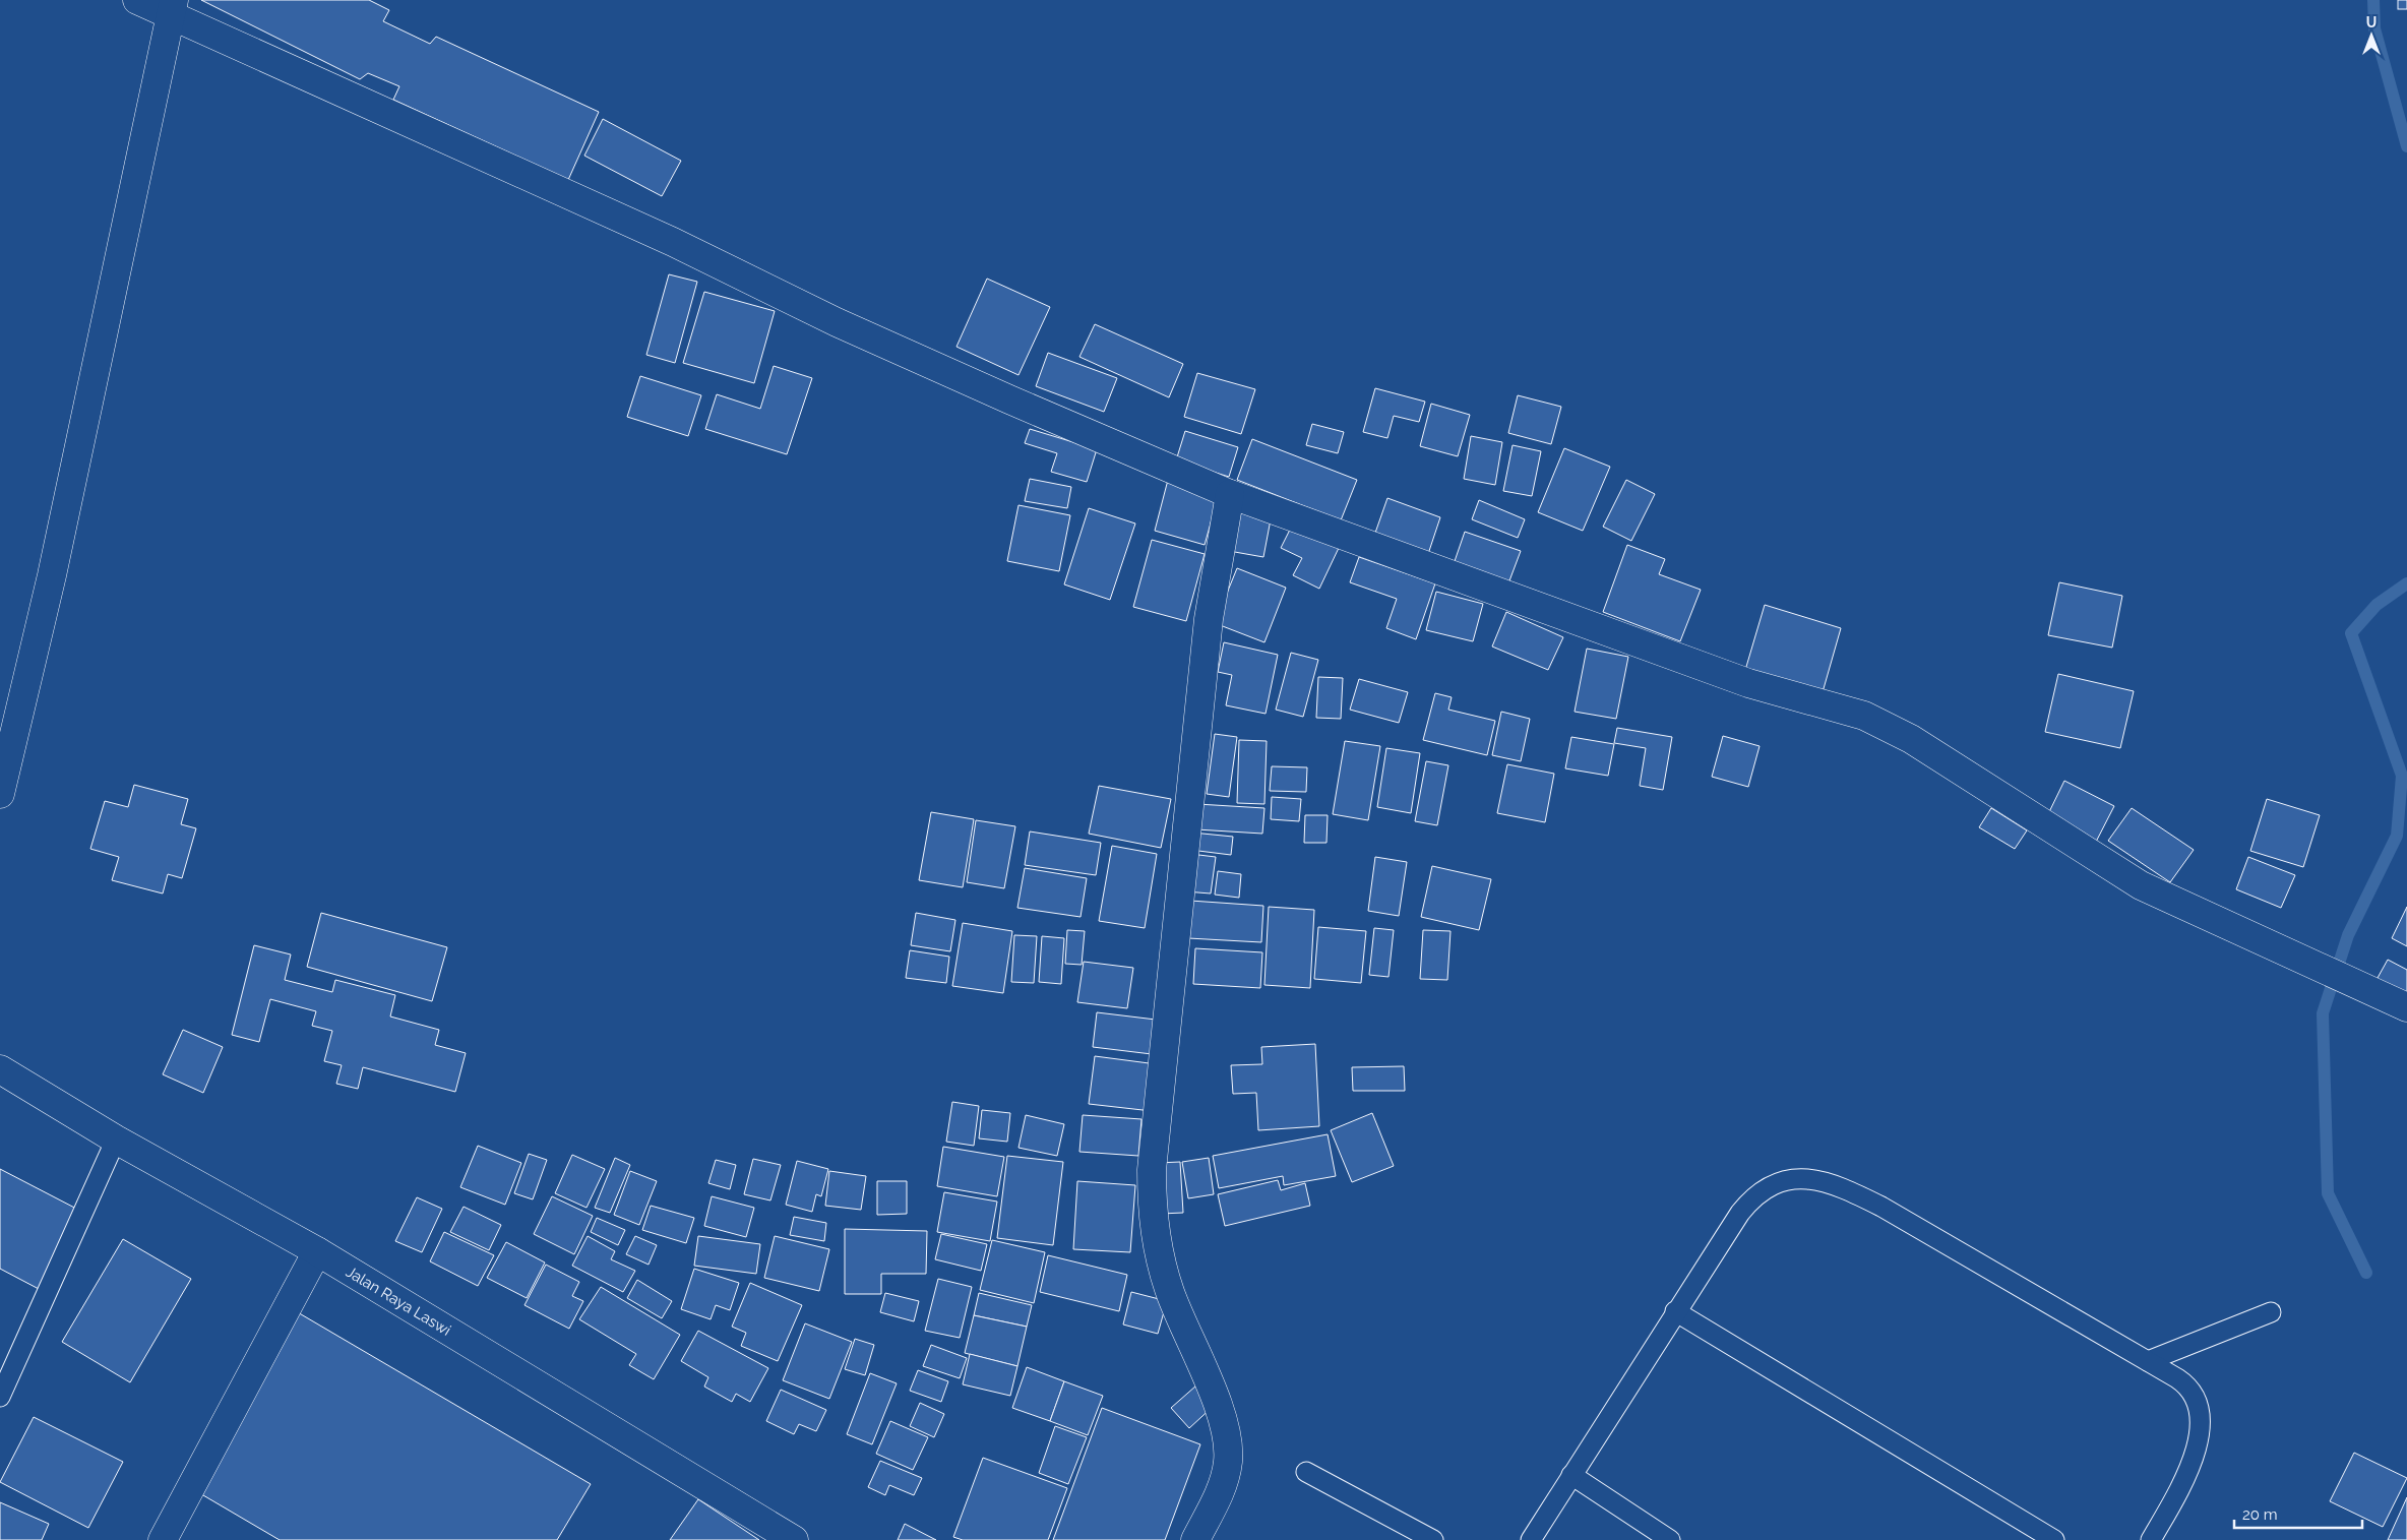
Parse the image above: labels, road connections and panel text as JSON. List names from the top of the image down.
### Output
{
  "streets": {
    "street": ["Jalan Raya Laswi"]
  },
  "scale_bar": "20 m",
  "north": "top"
}
